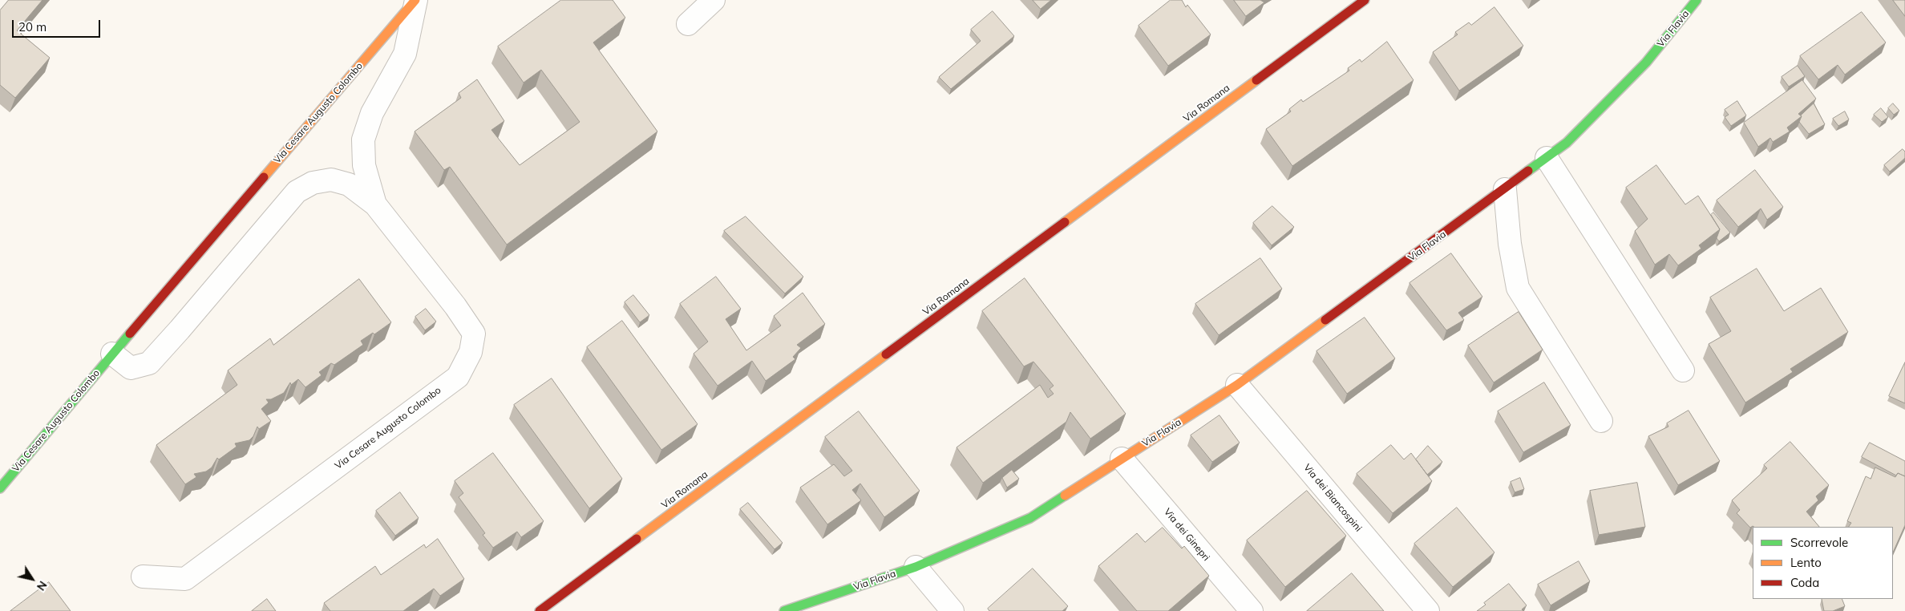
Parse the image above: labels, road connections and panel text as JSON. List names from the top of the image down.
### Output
{
  "streets": {
    "street": [
      "Via Flavia",
      "Via Romana",
      "Via Cesare Augusto Colombo",
      "Via dei Biancospini",
      "Via dei Ginepri"
    ]
  },
  "crossings": [
    ["Via Flavia", "Via dei Biancospini"],
    ["Via Flavia", "Via dei Ginepri"]
  ],
  "legend": ["Scorrevole", "Lento", "Coda"],
  "scale_bar": "20 m",
  "north": "bottom right"
}
